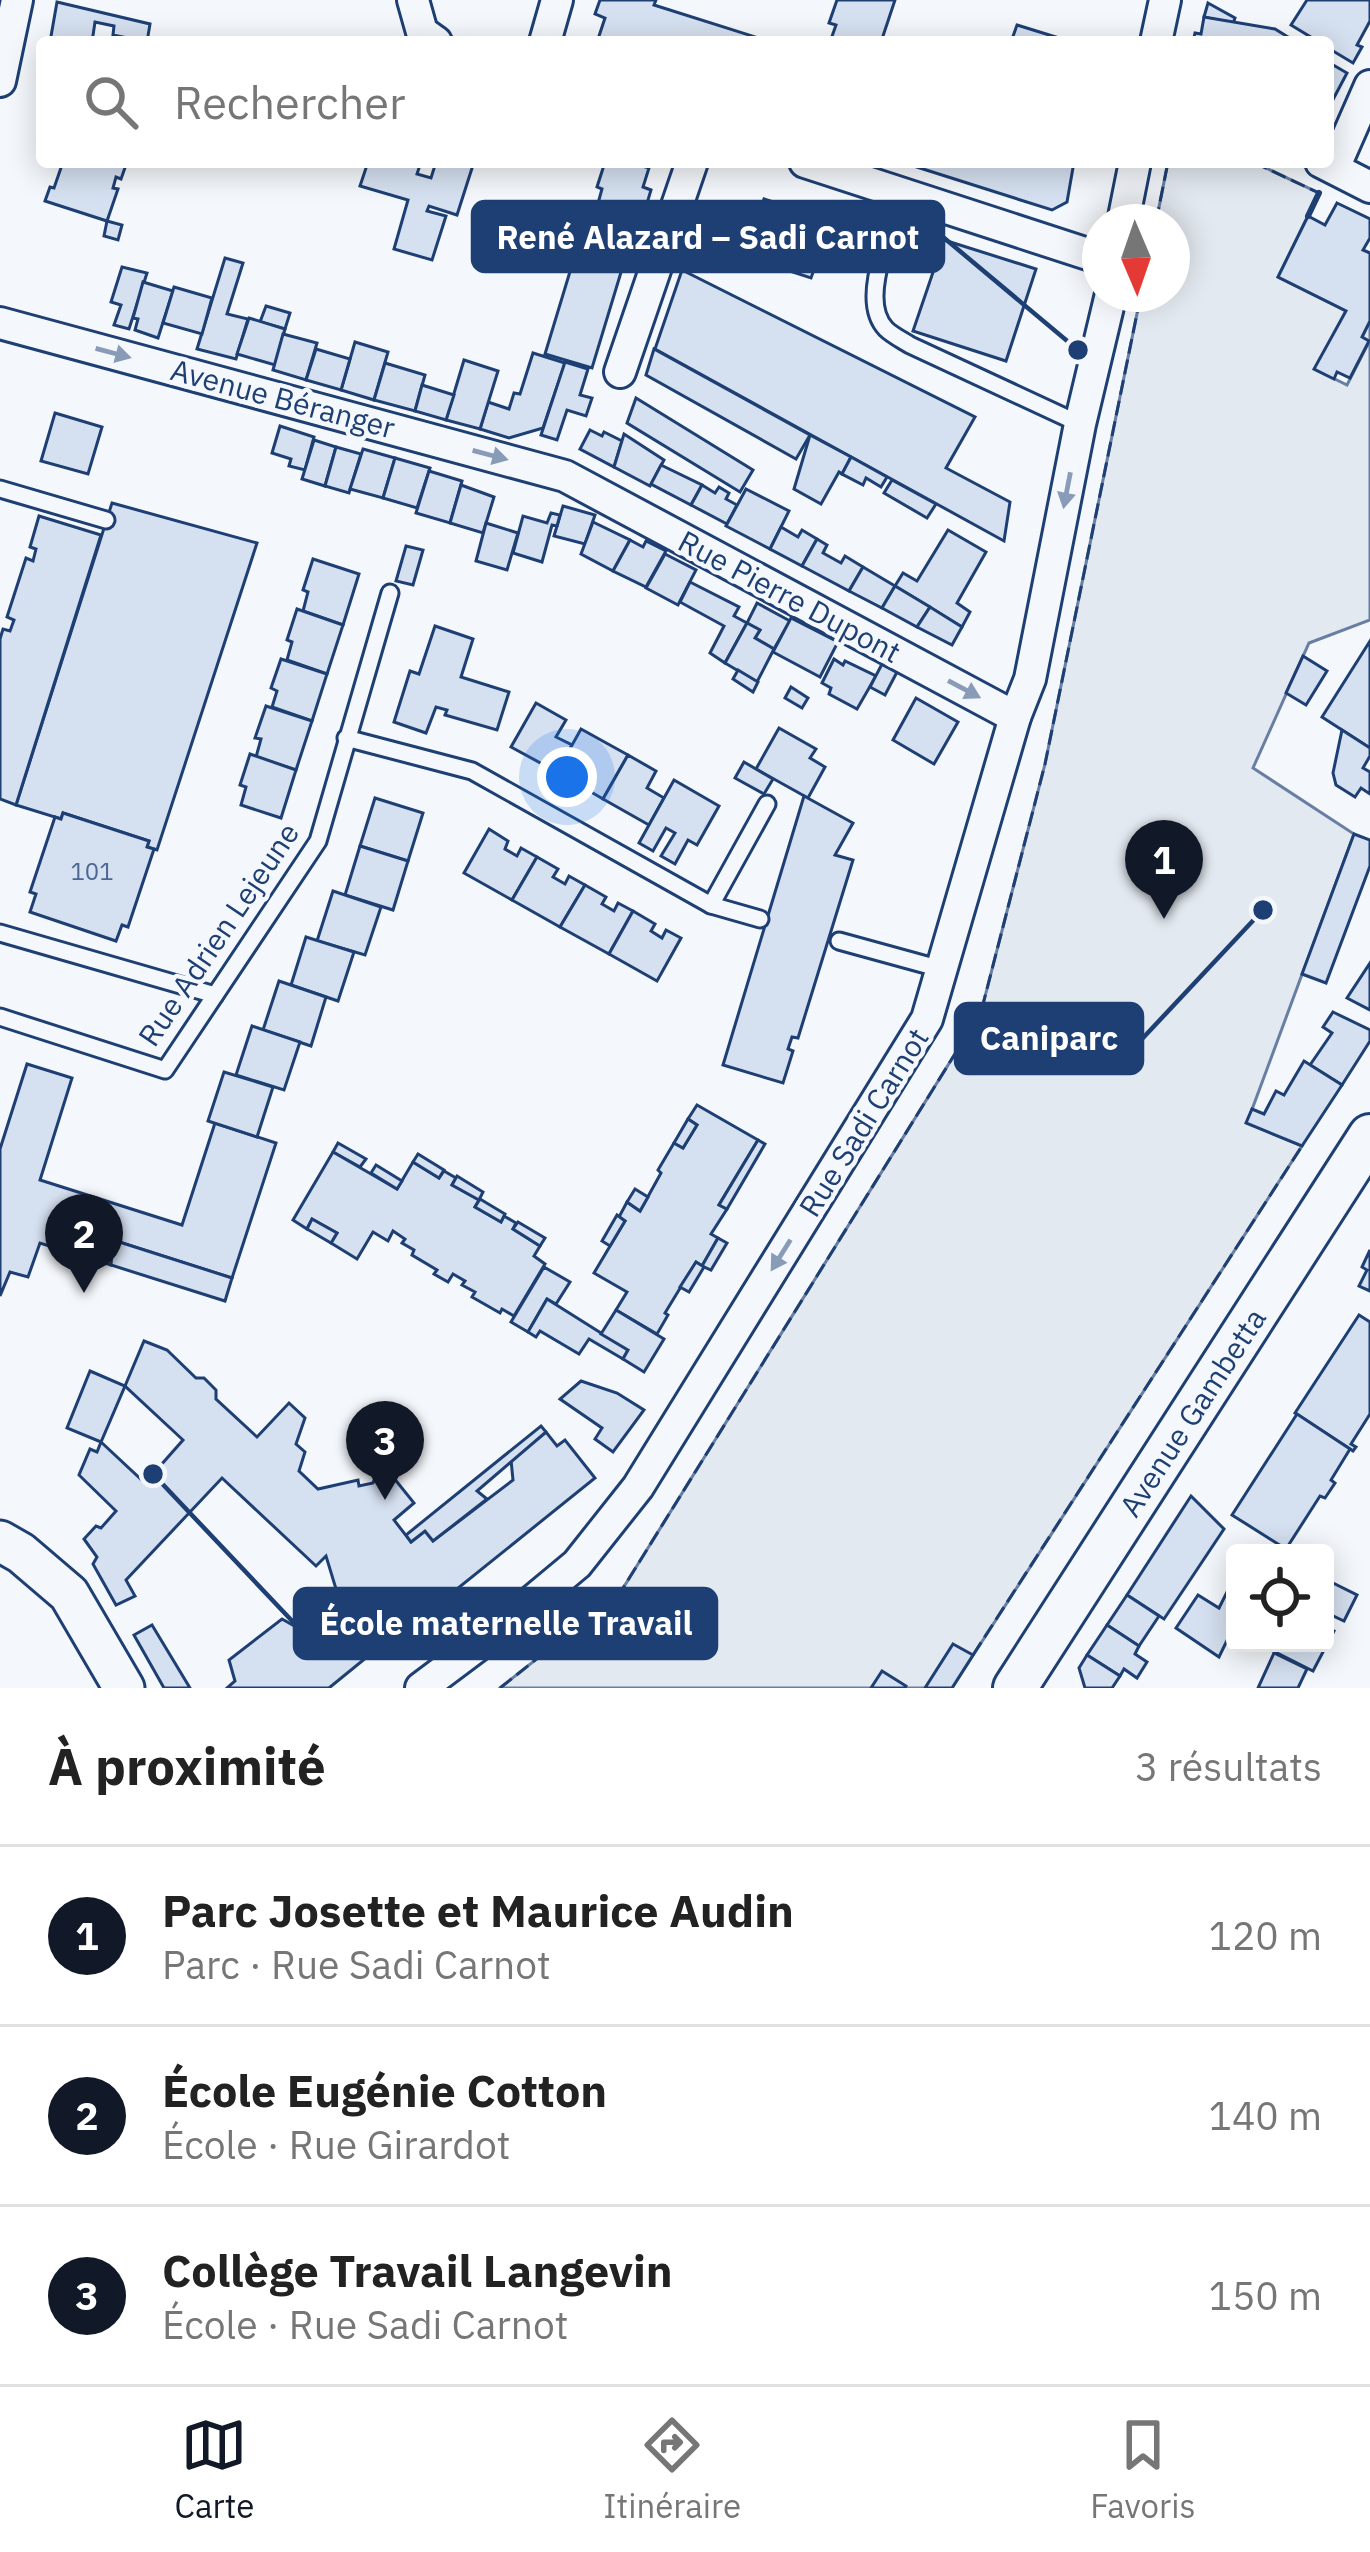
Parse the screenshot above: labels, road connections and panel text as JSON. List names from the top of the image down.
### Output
{
  "streets": {
    "main road": ["Avenue Gambetta"],
    "street": ["Avenue Béranger", "Rue Pierre Dupont", "Rue Sadi Carnot"],
    "lane": ["Rue Adrien Lejeune"]
  },
  "crossings": [
    ["Avenue Béranger", "Rue Pierre Dupont"],
    ["Rue Pierre Dupont", "Rue Sadi Carnot"]
  ],
  "one_way": ["Avenue Béranger", "Rue Pierre Dupont", "Rue Sadi Carnot"],
  "places": ["René Alazard – Sadi Carnot", "Caniparc", "École maternelle Travail"],
  "house_numbers": ["101"],
  "north": "bottom",
  "page": {
    "search": "Rechercher",
    "pins": ["1", "2", "3"],
    "heading": ["À proximité", "3 résultats"],
    "list": [
      {
        "mark": "1",
        "name": "Parc Josette et Maurice Audin",
        "note": "Parc · Rue Sadi Carnot",
        "value": "120 m"
      },
      {
        "mark": "2",
        "name": "École Eugénie Cotton",
        "note": "École · Rue Girardot",
        "value": "140 m"
      },
      {
        "mark": "3",
        "name": "Collège Travail Langevin",
        "note": "École · Rue Sadi Carnot",
        "value": "150 m"
      }
    ],
    "nav": ["Carte", "Itinéraire", "Favoris"]
  }
}
